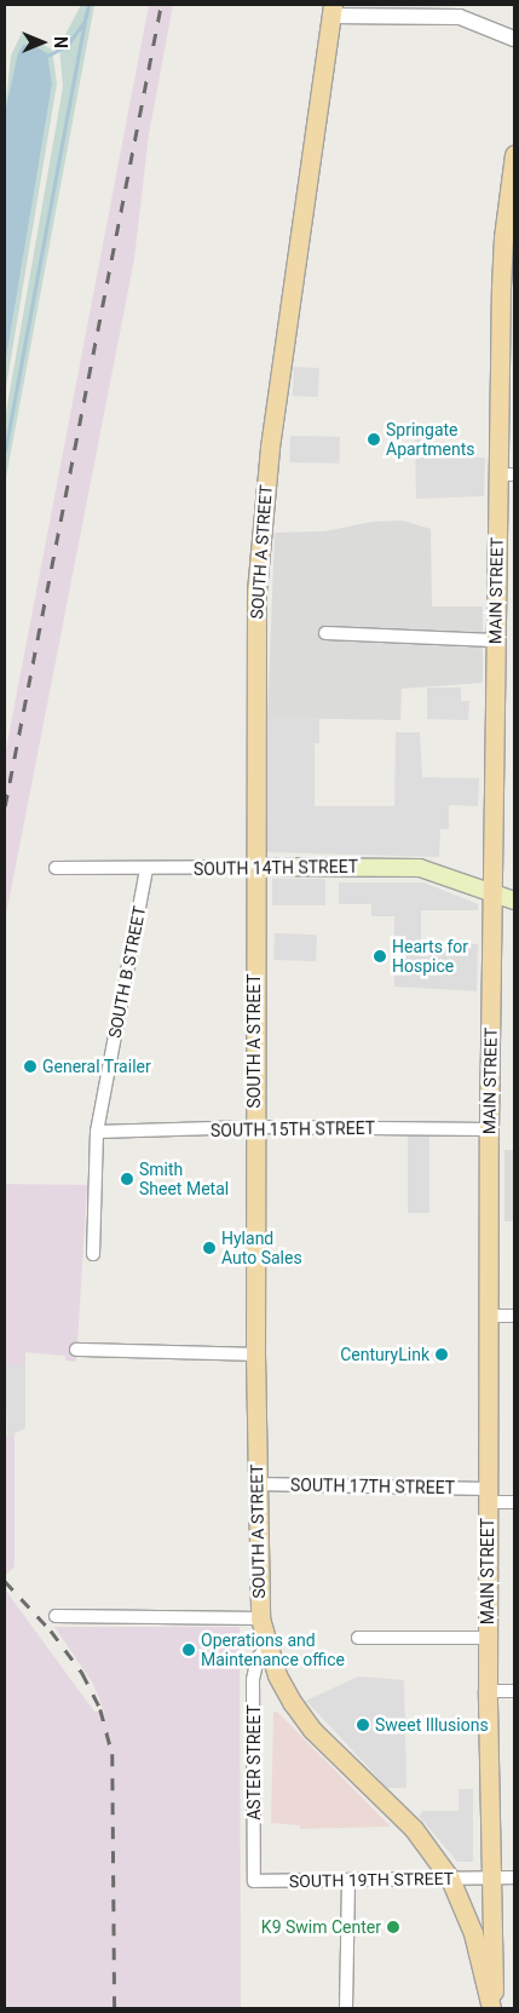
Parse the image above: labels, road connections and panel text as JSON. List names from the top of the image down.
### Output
{
  "streets": {
    "main road": ["SOUTH A STREET", "MAIN STREET", "SOUTH 14TH STREET"],
    "street": [
      "SOUTH B STREET",
      "SOUTH 15TH STREET",
      "SOUTH 17TH STREET",
      "ASTER STREET",
      "SOUTH 19TH STREET"
    ]
  },
  "crossings": [
    ["SOUTH A STREET", "MAIN STREET"],
    ["SOUTH A STREET", "SOUTH 14TH STREET"],
    ["SOUTH A STREET", "SOUTH 15TH STREET"],
    ["SOUTH A STREET", "SOUTH 17TH STREET"],
    ["SOUTH A STREET", "ASTER STREET"],
    ["SOUTH A STREET", "SOUTH 19TH STREET"],
    ["MAIN STREET", "SOUTH 14TH STREET"],
    ["MAIN STREET", "SOUTH 15TH STREET"],
    ["MAIN STREET", "SOUTH 17TH STREET"],
    ["MAIN STREET", "SOUTH 19TH STREET"],
    ["SOUTH 14TH STREET", "SOUTH B STREET"],
    ["SOUTH B STREET", "SOUTH 15TH STREET"],
    ["ASTER STREET", "SOUTH 19TH STREET"]
  ],
  "places": [
    "Springate Apartments",
    "Hearts for Hospice",
    "General Trailer",
    "Smith Sheet Metal",
    "Hyland Auto Sales",
    "CenturyLink",
    "Operations and Maintenance office",
    "Sweet Illusions",
    "K9 Swim Center"
  ],
  "north": "right"
}
